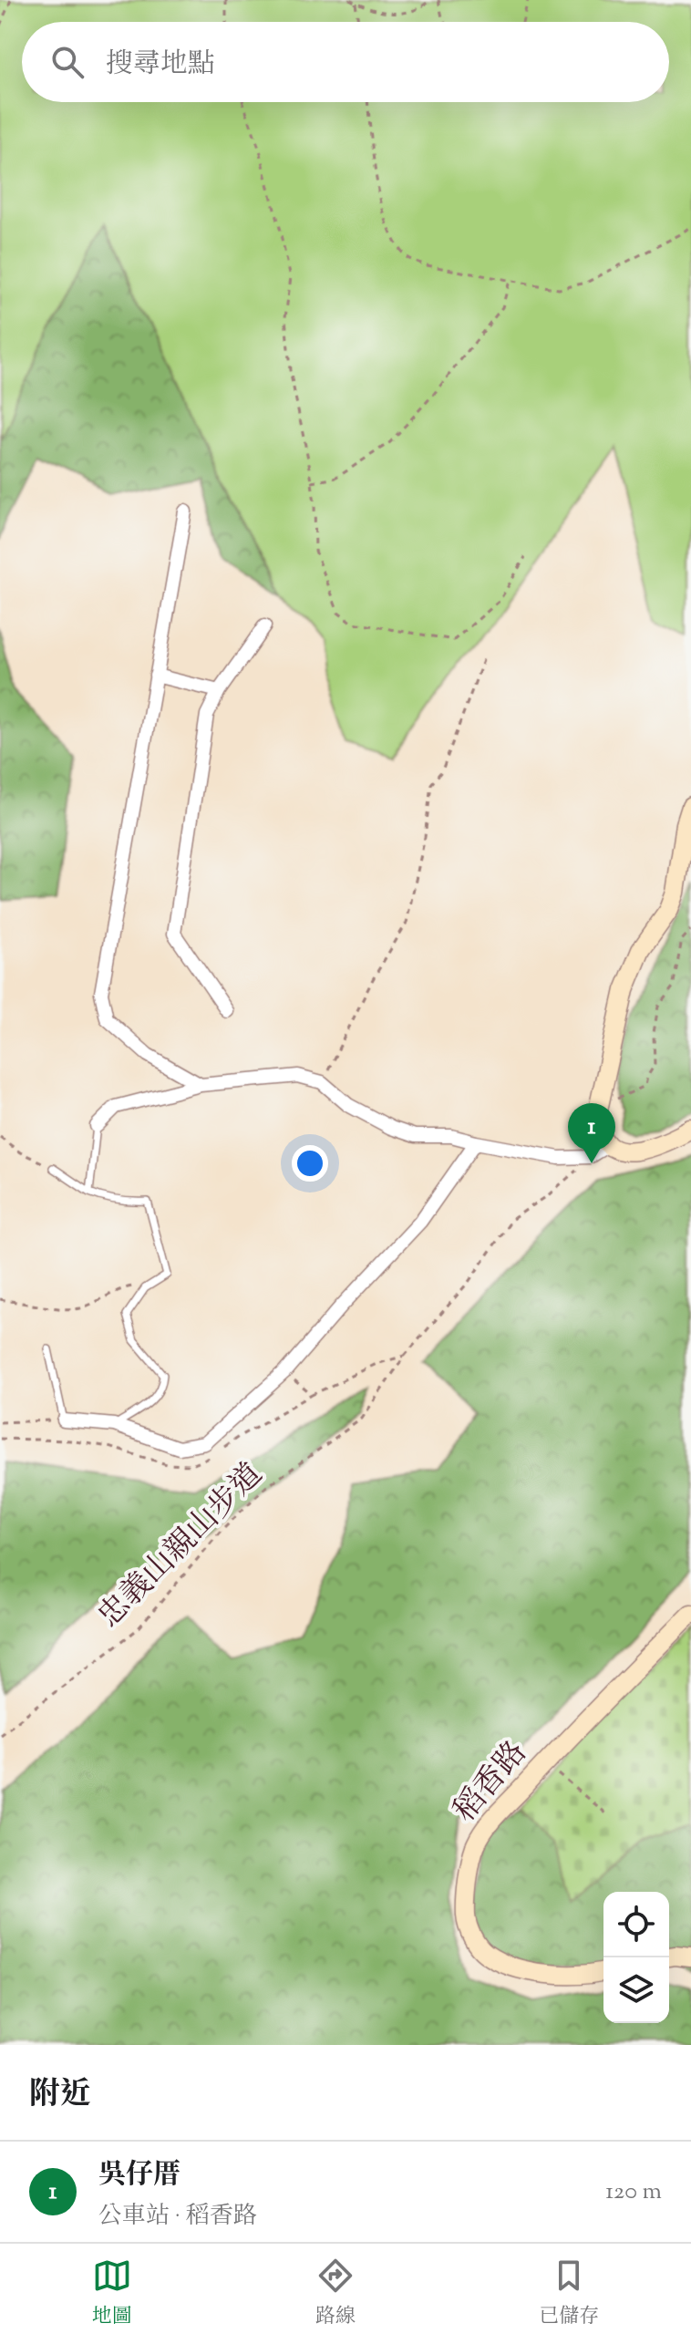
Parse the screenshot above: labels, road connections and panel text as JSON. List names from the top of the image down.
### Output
{
  "streets": {
    "street": ["稻香路"],
    "path": ["忠義山親山步道"]
  },
  "page": {
    "search": "搜尋地點",
    "pins": "1",
    "heading": "附近",
    "list": [
      {
        "mark": "1",
        "name": "吳仔厝",
        "note": "公車站 · 稻香路",
        "value": "120 m"
      }
    ],
    "nav": ["地圖", "路線", "已儲存"]
  }
}
